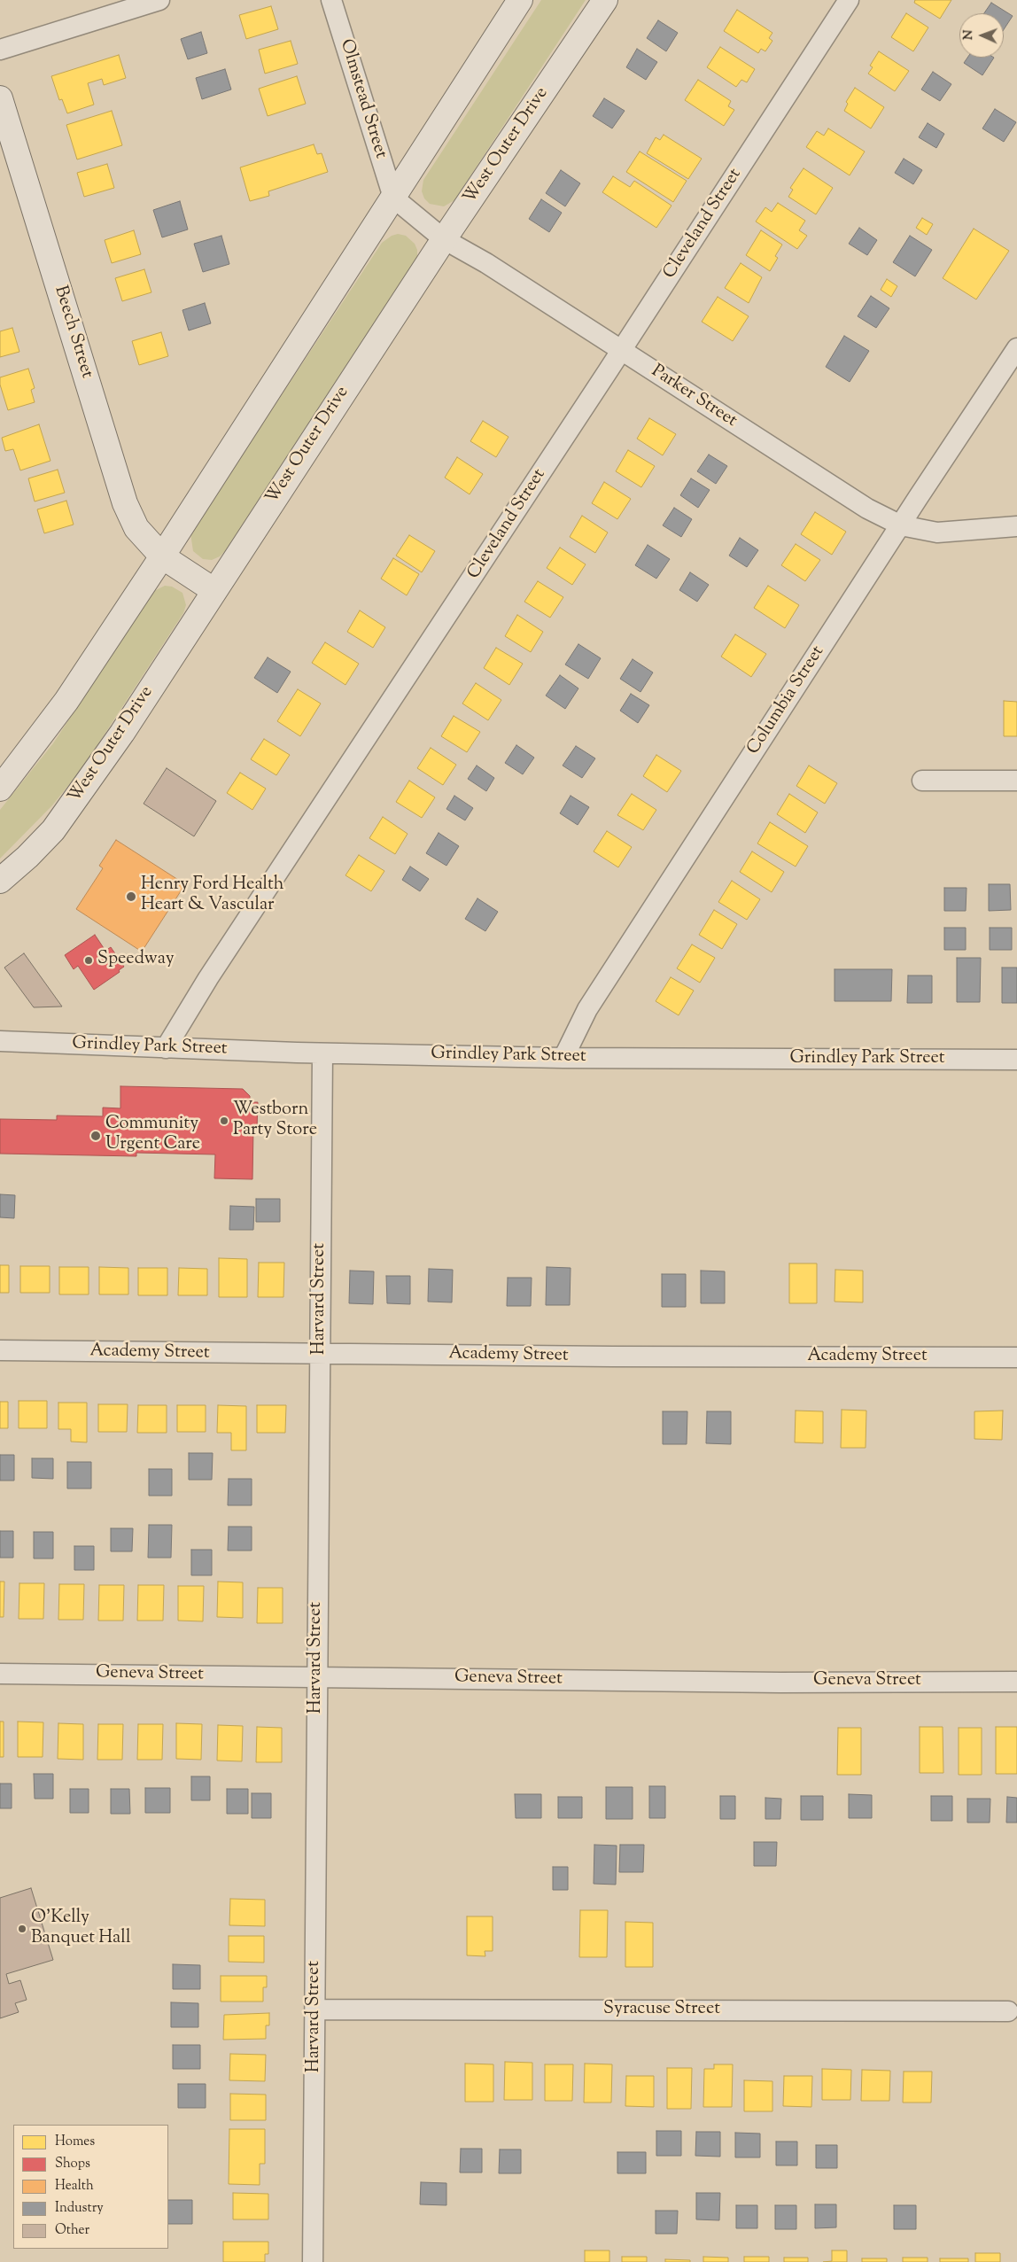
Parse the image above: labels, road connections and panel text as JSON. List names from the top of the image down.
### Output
{
  "streets": {
    "main road": ["West Outer Drive", "Beech Street"],
    "street": [
      "Olmstead Street",
      "Cleveland Street",
      "Parker Street",
      "Columbia Street",
      "Grindley Park Street",
      "Harvard Street",
      "Academy Street",
      "Geneva Street",
      "Syracuse Street"
    ]
  },
  "crossings": [
    ["Olmstead Street", "Parker Street"],
    ["West Outer Drive", "Beech Street"],
    ["West Outer Drive", "Parker Street"],
    ["Cleveland Street", "Parker Street"],
    ["Cleveland Street", "Grindley Park Street"],
    ["Parker Street", "Columbia Street"],
    ["Columbia Street", "Grindley Park Street"],
    ["Grindley Park Street", "Harvard Street"],
    ["Harvard Street", "Academy Street"],
    ["Harvard Street", "Geneva Street"],
    ["Harvard Street", "Syracuse Street"]
  ],
  "places": [
    "Henry Ford Health Heart & Vascular",
    "Speedway",
    "Westborn Party Store",
    "Community Urgent Care",
    "O'Kelly Banquet Hall"
  ],
  "legend": [
    "Homes",
    "Shops",
    "Health",
    "Industry",
    "Other"
  ],
  "north": "left"
}
